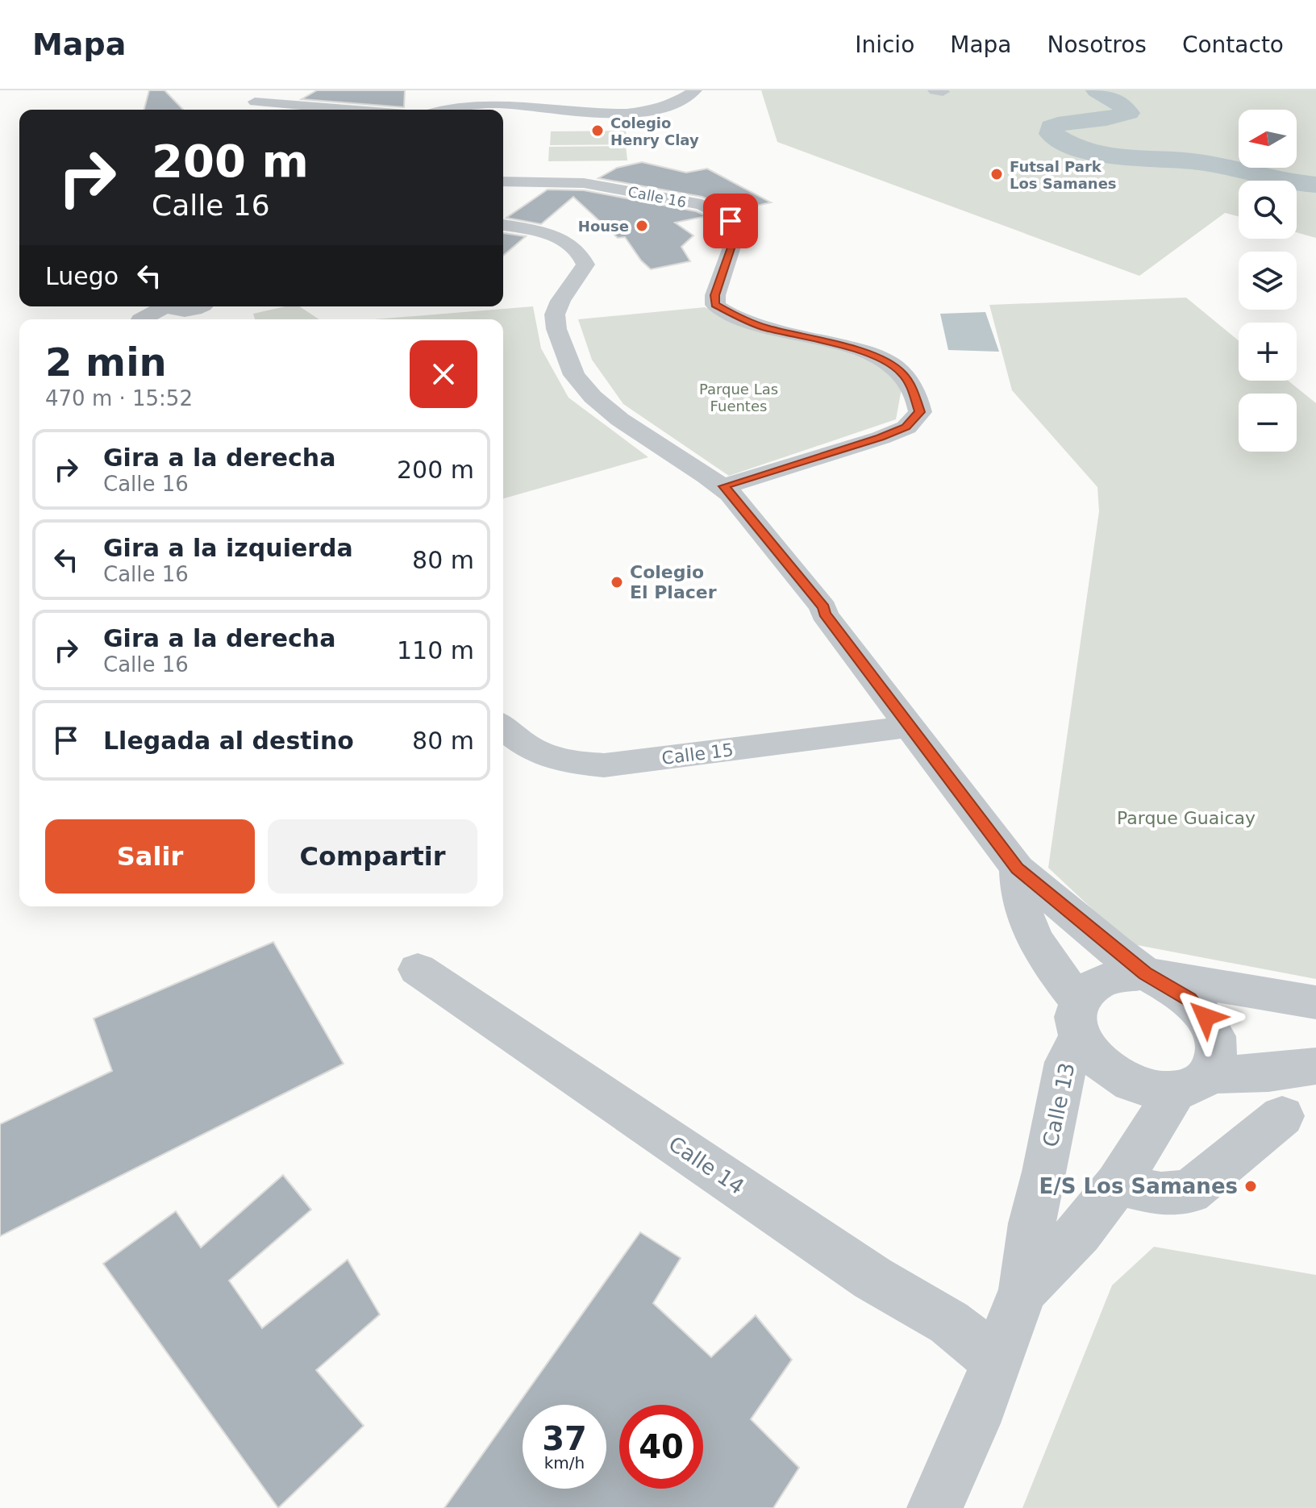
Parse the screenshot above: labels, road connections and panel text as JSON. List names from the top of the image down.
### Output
{
  "streets": {
    "street": [
      "Calle 16",
      "Calle 15",
      "Calle 13",
      "Calle 14"
    ]
  },
  "crossings": [
    ["Calle 13", "Calle 14"]
  ],
  "parks": ["Parque Las Fuentes", "Parque Guaicay"],
  "places": [
    "Colegio Henry Clay",
    "Futsal Park Los Samanes",
    "House",
    "Colegio El Placer",
    "E/S Los Samanes"
  ],
  "north": "left",
  "page": {
    "header": "Mapa",
    "nav": [
      "Inicio",
      "Mapa",
      "Nosotros",
      "Contacto"
    ],
    "map_buttons": ["+", "−"],
    "turn": ["200 m", "Calle 16"],
    "then": "Luego",
    "heading": ["2 min", "470 m · 15:52"],
    "list": [
      {
        "name": "Gira a la derecha",
        "note": "Calle 16",
        "value": "200 m"
      },
      {
        "name": "Gira a la izquierda",
        "note": "Calle 16",
        "value": "80 m"
      },
      {
        "name": "Gira a la derecha",
        "note": "Calle 16",
        "value": "110 m"
      },
      {
        "name": "Llegada al destino",
        "value": "80 m"
      }
    ],
    "buttons": ["Salir", "Compartir"],
    "speed": "37 km/h",
    "limit": "40"
  }
}
